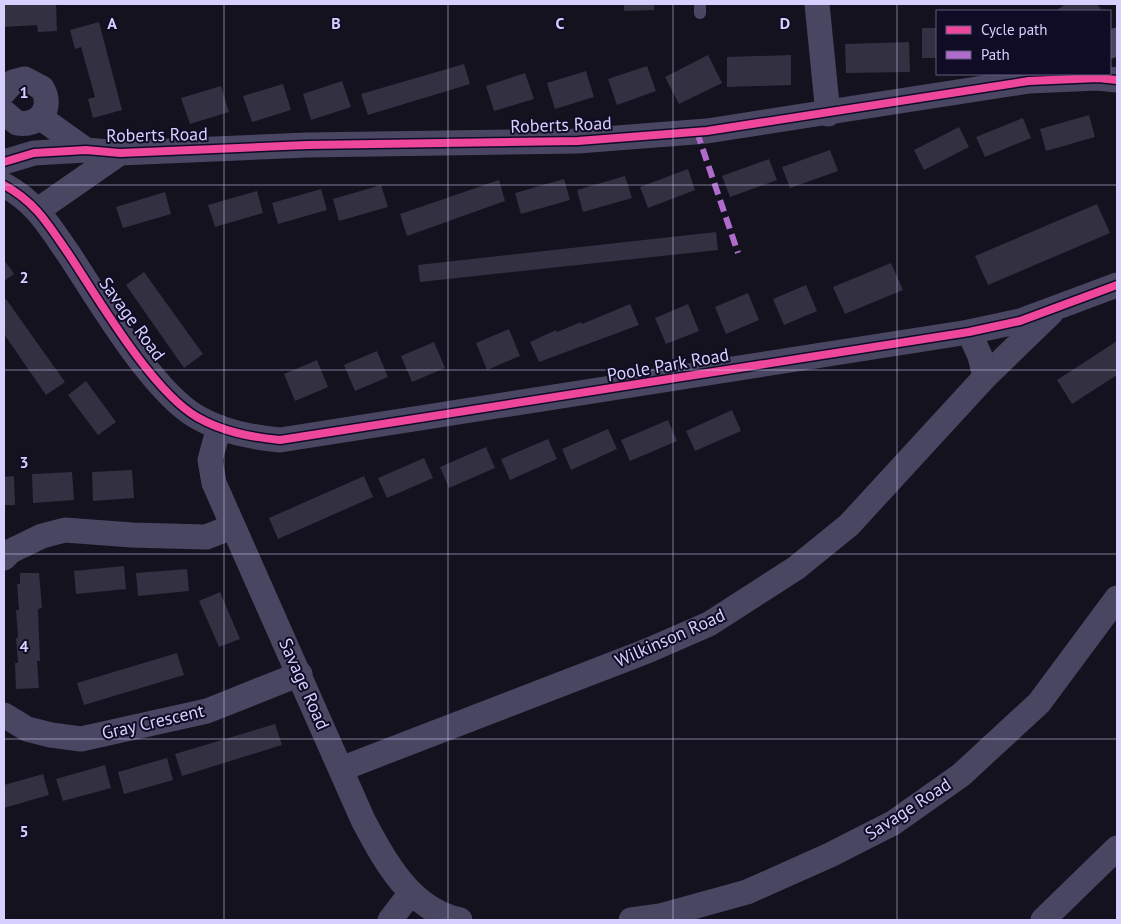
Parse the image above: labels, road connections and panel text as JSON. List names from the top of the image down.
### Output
{
  "streets": {
    "street": [
      "Roberts Road",
      "Savage Road",
      "Poole Park Road",
      "Wilkinson Road",
      "Gray Crescent"
    ]
  },
  "crossings": [
    ["Roberts Road", "Savage Road"],
    ["Savage Road", "Poole Park Road"],
    ["Savage Road", "Wilkinson Road"],
    ["Savage Road", "Gray Crescent"],
    ["Poole Park Road", "Wilkinson Road"]
  ],
  "legend": ["Cycle path", "Path"],
  "grid": {
    "columns": [
      "A",
      "B",
      "C",
      "D"
    ],
    "rows": [
      "1",
      "2",
      "3",
      "4",
      "5"
    ]
  }
}
